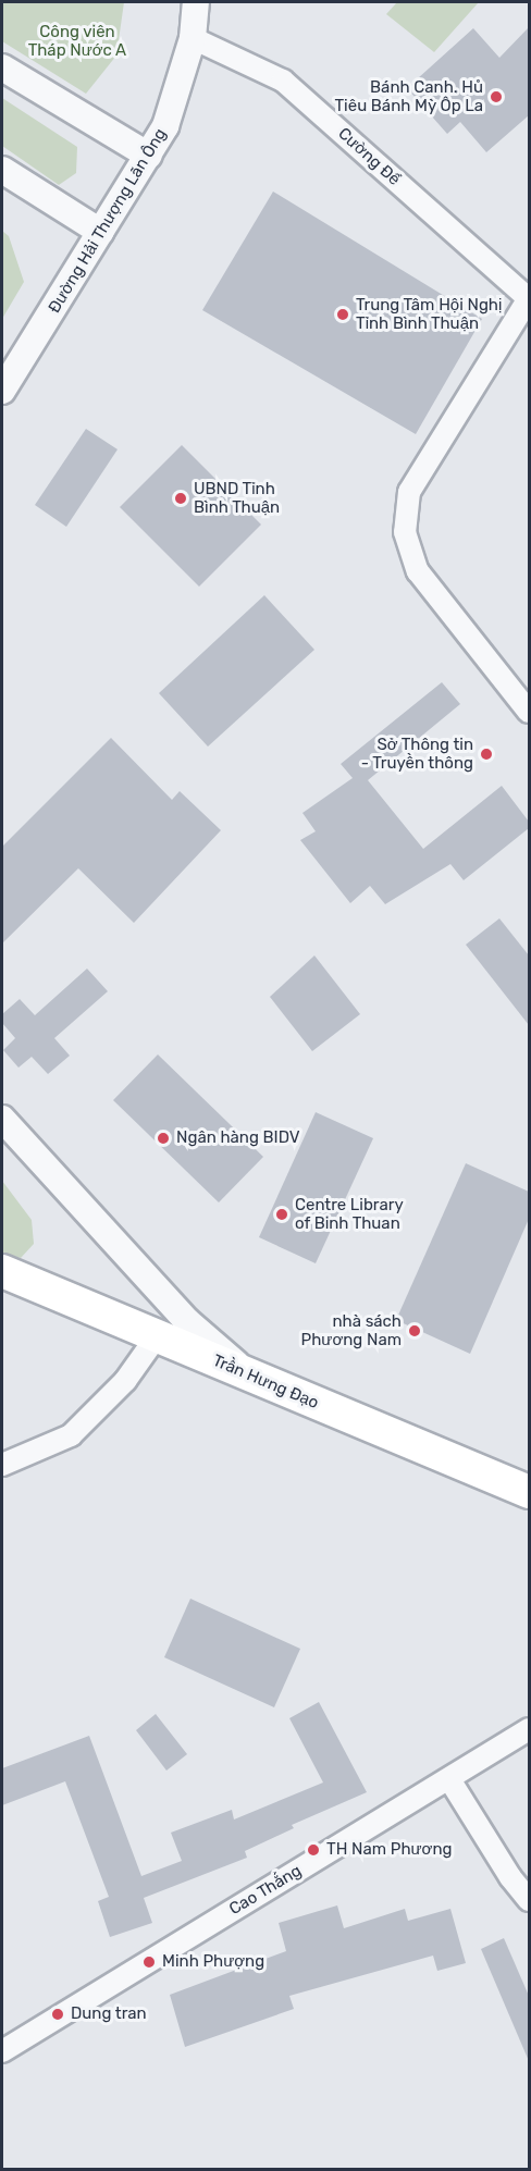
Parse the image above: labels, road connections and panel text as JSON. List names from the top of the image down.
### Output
{
  "streets": {
    "main road": ["Trần Hưng Đạo"],
    "street": ["Cường Để", "Đường Hải Thượng Lãn Ông", "Cao Thắng"]
  },
  "crossings": [
    ["Cường Để", "Đường Hải Thượng Lãn Ông"]
  ],
  "parks": ["Công viên Tháp Nước A"],
  "places": [
    "Bánh Canh. Hů Tiêu Bánh Mỳ Ôp La",
    "Trung Tâm Hội Nghị Tỉnh Bình Thuận",
    "UBND Tỉnh Bình Thuận",
    "Sở Thông tin - Truyền thông",
    "Ngân hàng BIDV",
    "Centre Library of Binh Thuan",
    "nhà sách Phương Nam",
    "TH Nam Phương",
    "Minh Phượng",
    "Dung tran"
  ]
}
